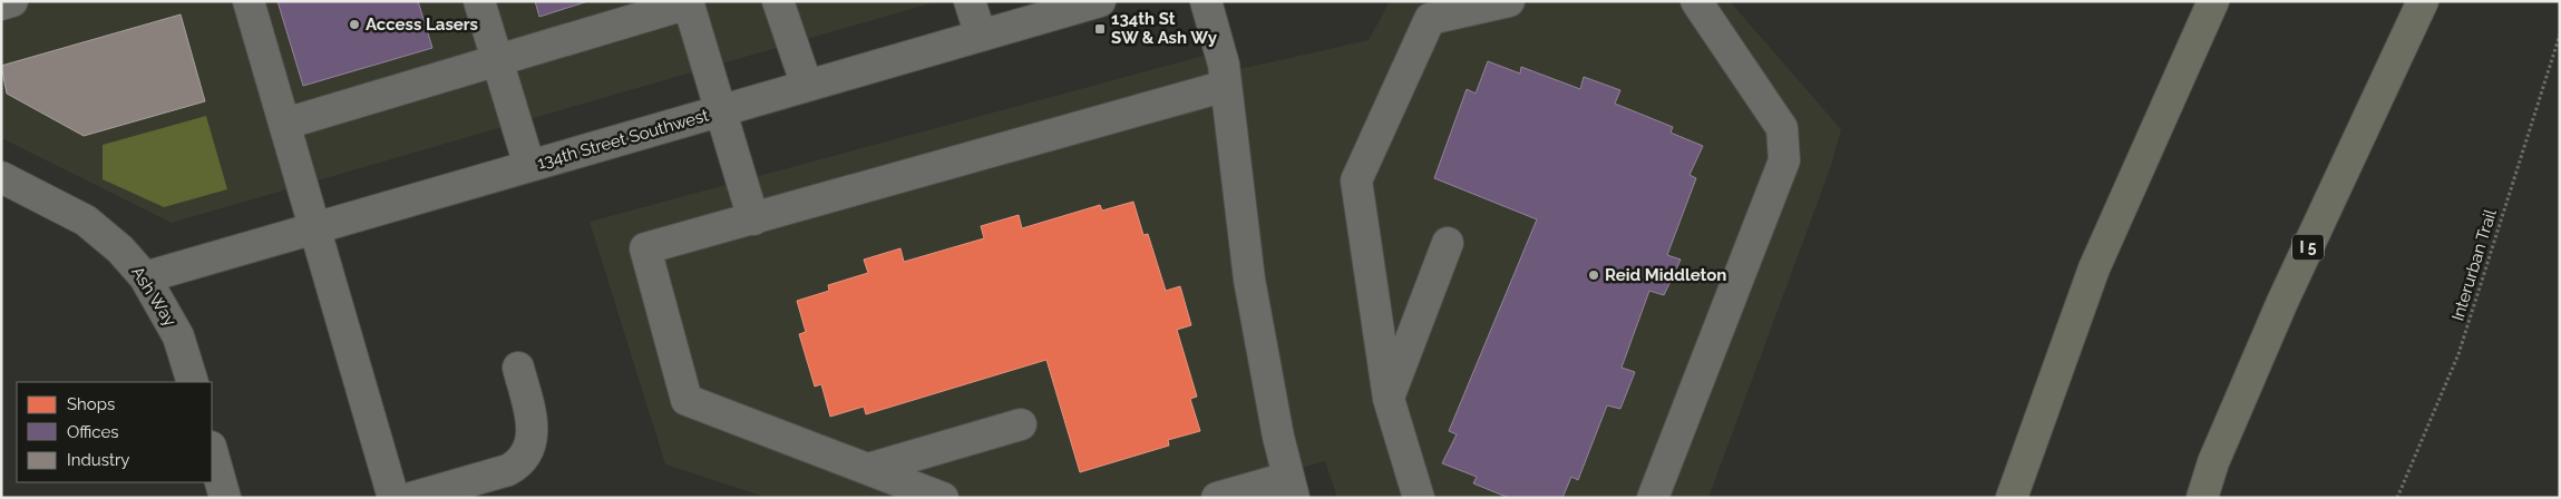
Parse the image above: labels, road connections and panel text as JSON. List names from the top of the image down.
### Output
{
  "streets": {
    "highway": ["I 5"],
    "street": ["134th Street Southwest", "Ash Way"],
    "path": ["Interurban Trail"]
  },
  "crossings": [
    ["134th Street Southwest", "Ash Way"]
  ],
  "places": {
    "other": ["Access Lasers", "Reid Middleton"],
    "transit": ["134th St SW & Ash Wy"]
  },
  "legend": ["Shops", "Offices", "Industry"]
}
